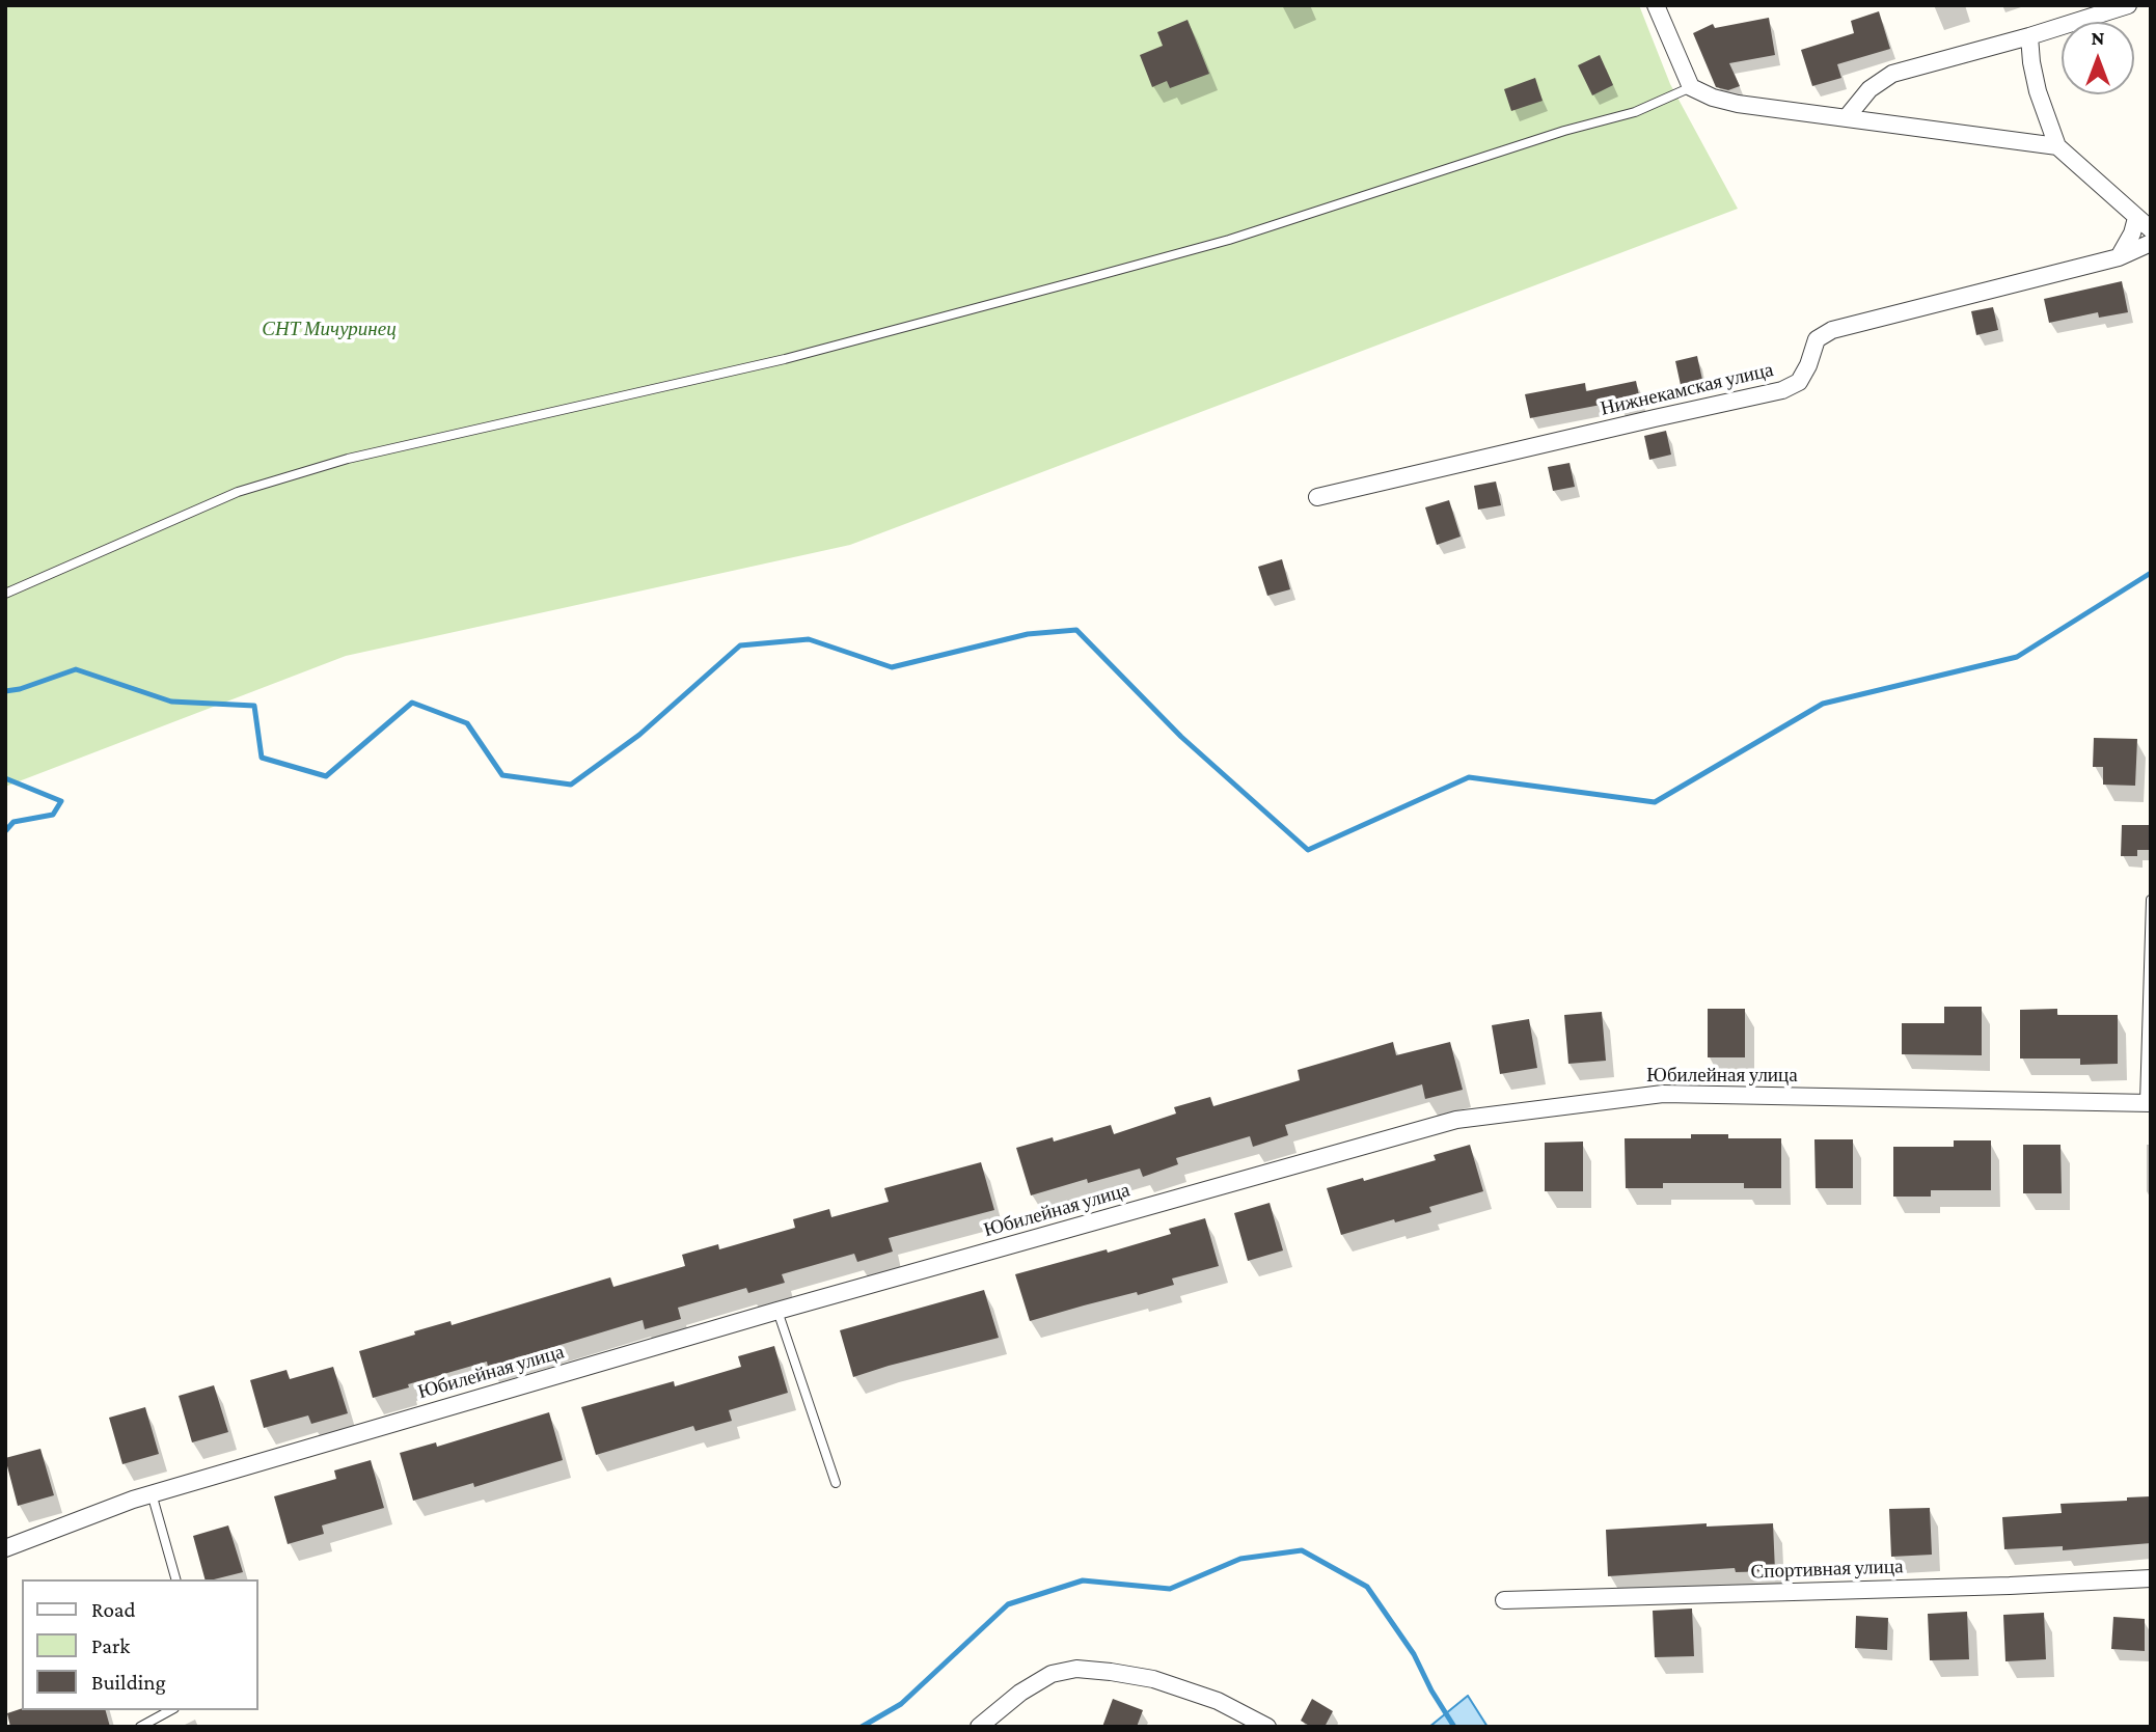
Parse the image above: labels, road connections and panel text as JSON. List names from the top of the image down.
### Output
{
  "streets": {
    "street": ["Нижнекамская улица", "Юбилейная улица", "Спортивная улица"]
  },
  "parks": ["СНТ Мичуринец"],
  "legend": ["Road", "Park", "Building"],
  "north": "top"
}
